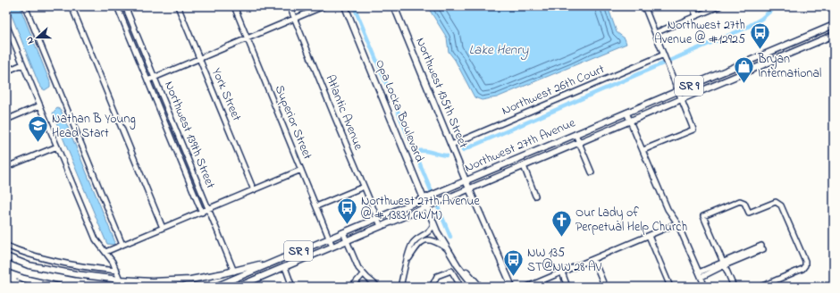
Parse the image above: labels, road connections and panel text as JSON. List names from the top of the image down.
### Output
{
  "streets": {
    "main road": [
      "SR 9",
      "Northwest 135th Street",
      "Opa Locka Boulevard",
      "Northwest 27th Avenue"
    ],
    "street": [
      "Northwest 26th Court",
      "York Street",
      "Atlantic Avenue",
      "Superior Street",
      "Northwest 139th Street"
    ]
  },
  "crossings": [
    ["SR 9", "Northwest 139th Street"],
    ["SR 9", "Northwest 27th Avenue"],
    ["Northwest 26th Court", "Northwest 135th Street"],
    ["Northwest 135th Street", "Northwest 27th Avenue"],
    ["Opa Locka Boulevard", "Northwest 27th Avenue"],
    ["Atlantic Avenue", "Northwest 27th Avenue"],
    ["Superior Street", "Northwest 27th Avenue"]
  ],
  "water": ["Lake Henry"],
  "places": {
    "bus stop": ["Northwest 27th Avenue @ #12925", "Northwest 27th Avenue @ # 13831 (N/M)", "NW 135 ST@NW 28 AV"],
    "shop": ["Bryan International"],
    "school or university": ["Nathan B Young Head Start"],
    "church": ["Our Lady of Perpetual Help Church"]
  },
  "north": "left"
}
